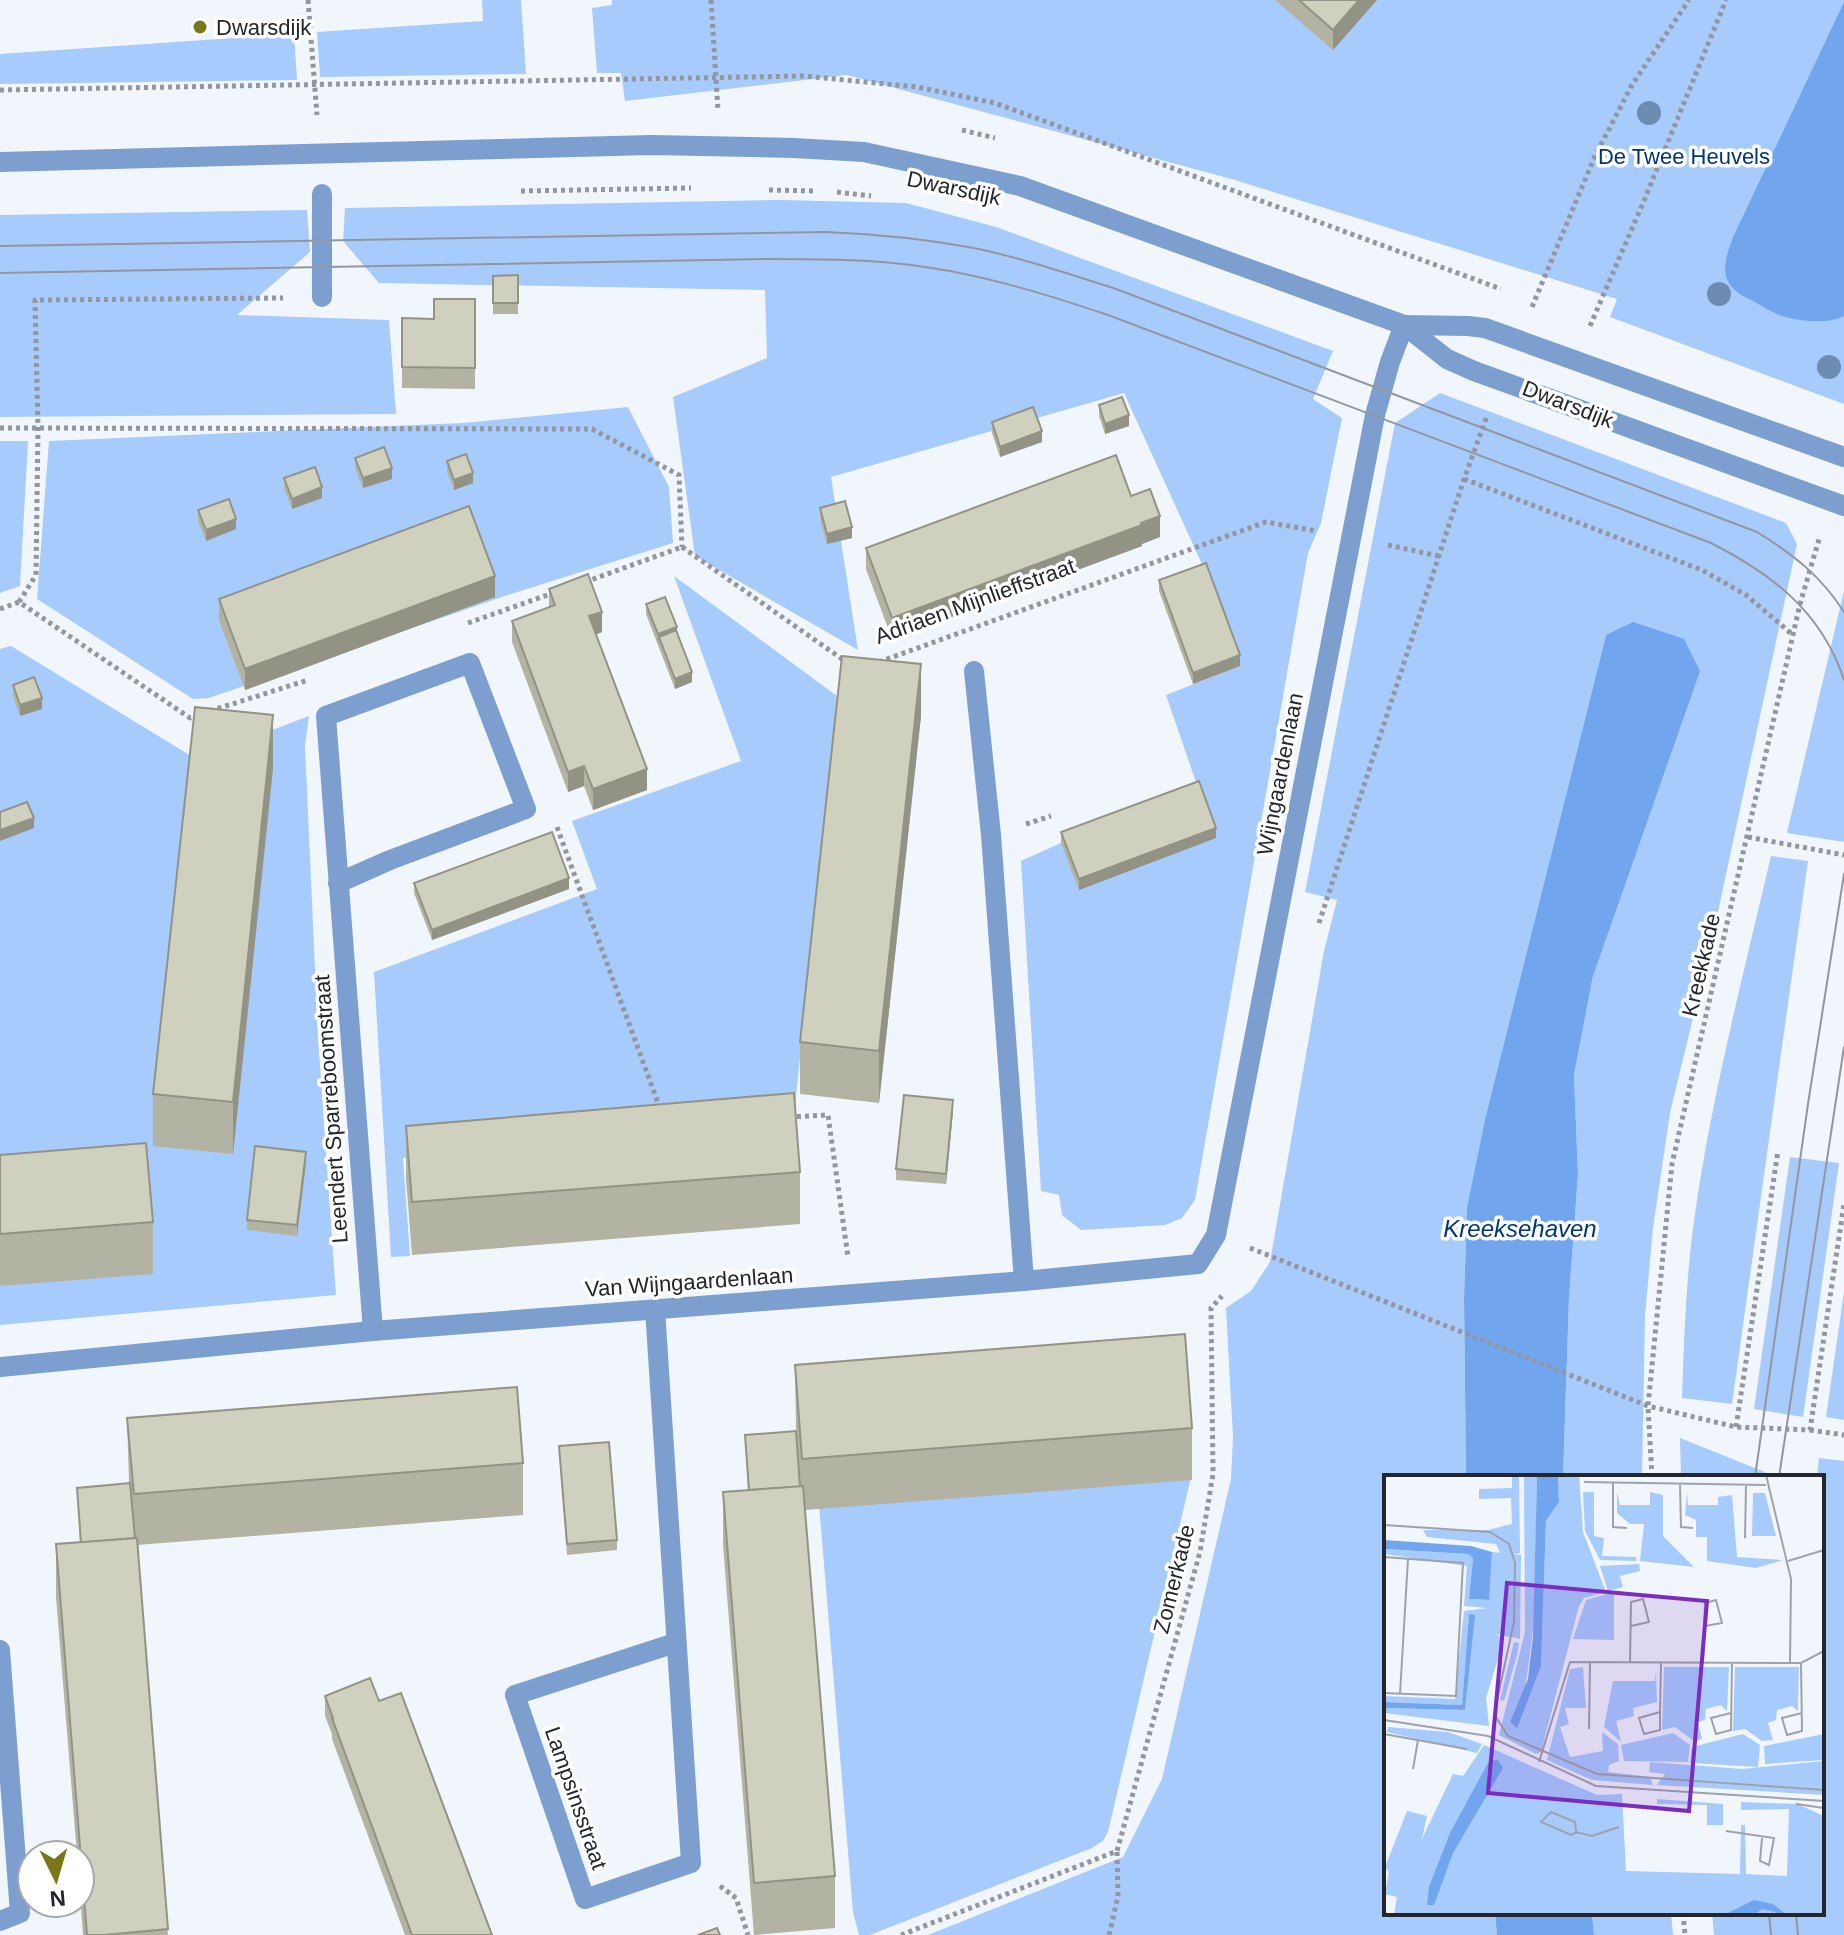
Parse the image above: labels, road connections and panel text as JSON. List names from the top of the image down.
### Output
{
  "streets": {
    "street": [
      "Dwarsdijk",
      "Wijngaardenlaan",
      "Leendert Sparreboomstraat",
      "Van Wijngaardenlaan",
      "Lampsinsstraat"
    ],
    "path": ["Adriaen Mijnlieffstraat", "Kreekkade", "Zomerkade"]
  },
  "crossings": [
    ["Dwarsdijk", "Wijngaardenlaan"],
    ["Dwarsdijk", "Kreekkade"],
    ["Wijngaardenlaan", "Van Wijngaardenlaan"],
    ["Leendert Sparreboomstraat", "Van Wijngaardenlaan"]
  ],
  "water": ["Kreeksehaven"],
  "parks": ["De Twee Heuvels"],
  "places": ["Dwarsdijk"],
  "north": "bottom"
}
